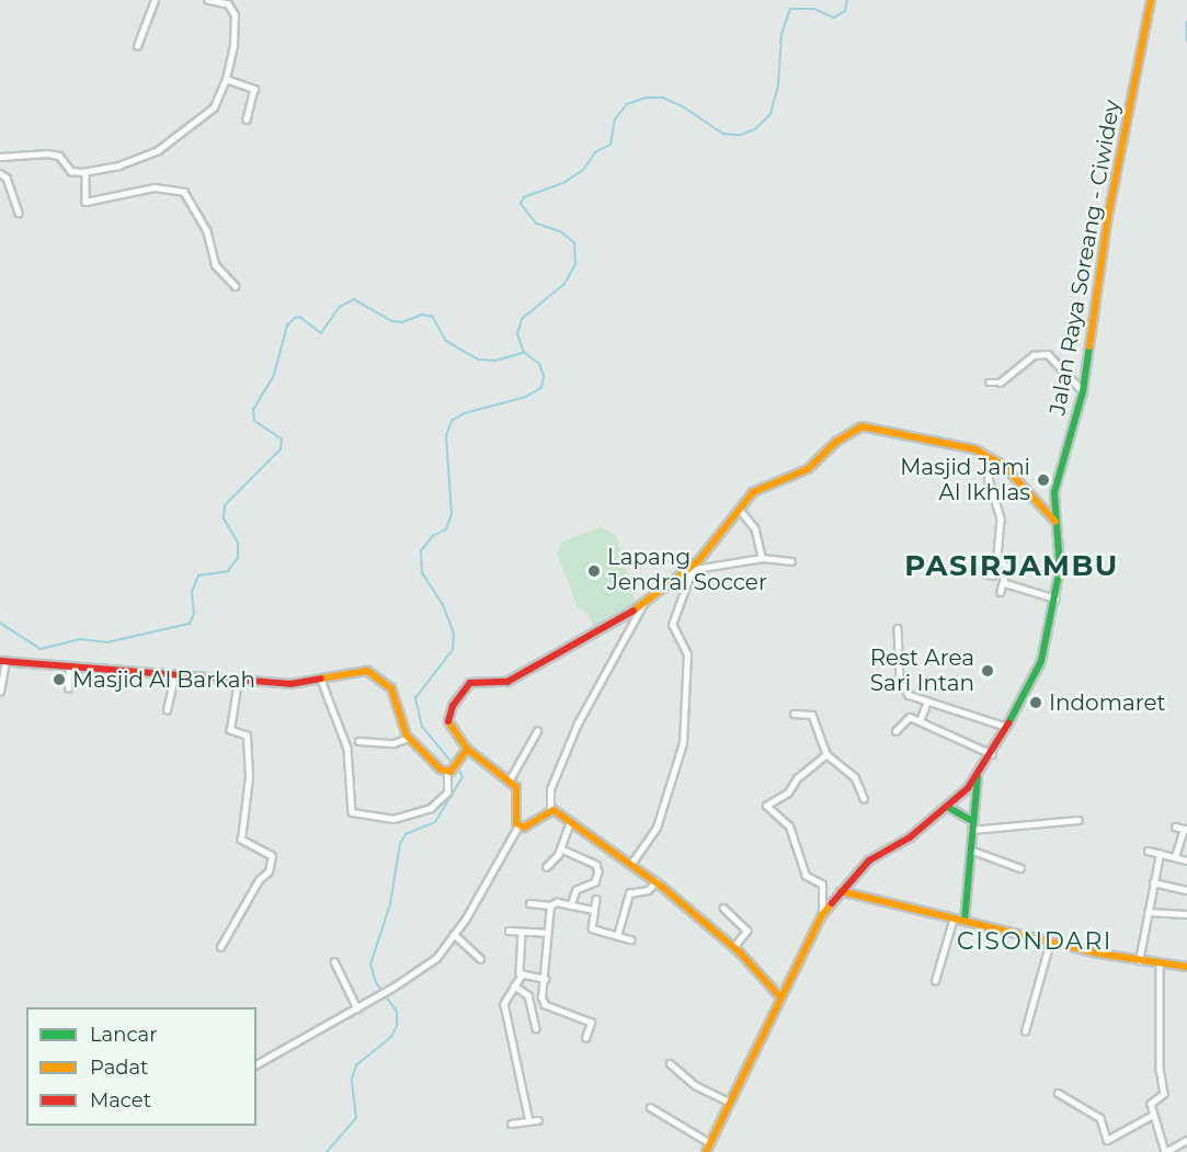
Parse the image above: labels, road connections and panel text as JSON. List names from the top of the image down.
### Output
{
  "streets": {
    "main road": ["Jalan Raya Soreang - Ciwidey"]
  },
  "districts": ["PASIRJAMBU", "CISONDARI"],
  "places": [
    "Masjid Jami Al Ikhlas",
    "Lapang Jendral Soccer",
    "Rest Area Sari Intan",
    "Masjid Al Barkah",
    "Indomaret"
  ],
  "legend": ["Lancar", "Padat", "Macet"]
}
